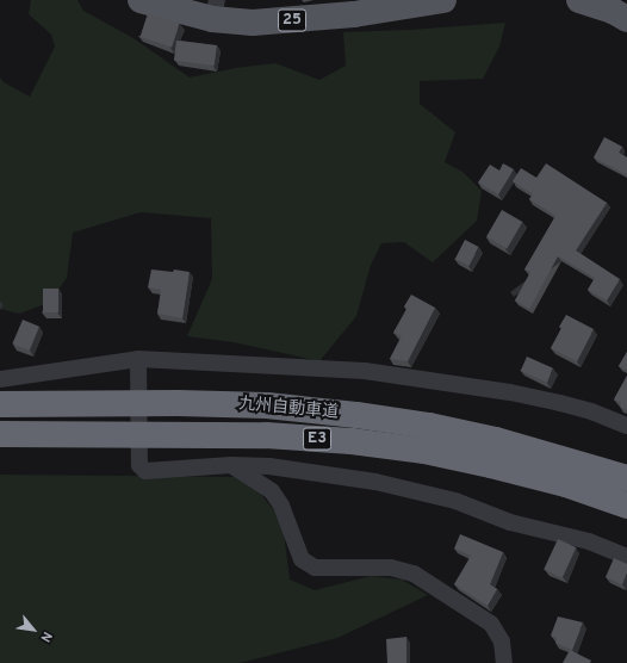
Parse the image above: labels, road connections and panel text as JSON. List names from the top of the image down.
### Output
{
  "streets": {
    "highway": ["九州自動車道", "E3"],
    "main road": ["25"]
  },
  "north": "bottom right"
}
